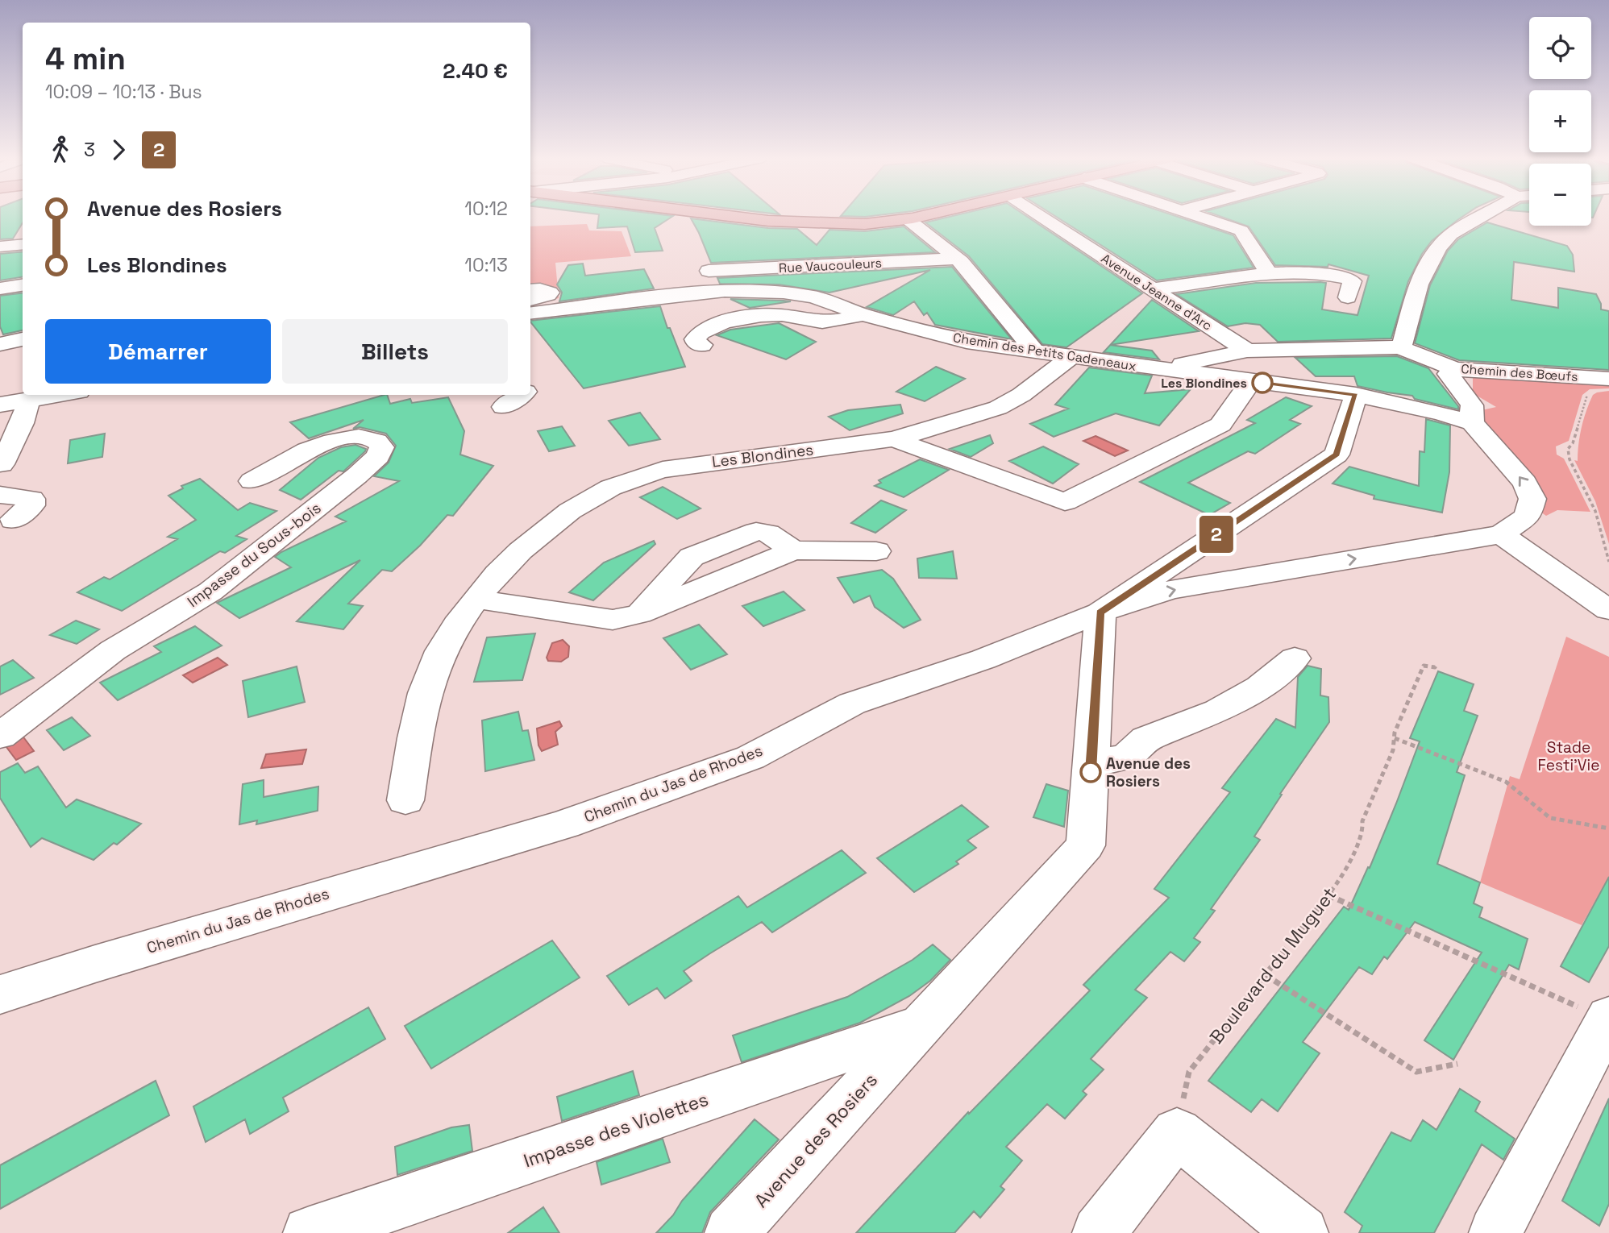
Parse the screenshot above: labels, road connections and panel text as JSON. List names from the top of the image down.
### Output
{
  "streets": {
    "street": [
      "Rue Vaucouleurs",
      "Avenue Jeanne d'Arc",
      "Chemin des Petits Cadeneaux",
      "Chemin des Bœufs",
      "Les Blondines",
      "Impasse du Sous-bois",
      "Chemin du Jas de Rhodes",
      "Impasse des Violettes",
      "Avenue des Rosiers"
    ],
    "path": ["Boulevard du Muguet"]
  },
  "crossings": [
    ["Avenue Jeanne d'Arc", "Chemin des Petits Cadeneaux"],
    ["Chemin des Petits Cadeneaux", "Chemin des Bœufs"],
    ["Chemin des Petits Cadeneaux", "Les Blondines"],
    ["Chemin du Jas de Rhodes", "Avenue des Rosiers"],
    ["Impasse des Violettes", "Avenue des Rosiers"]
  ],
  "parks": ["Stade Festi'Vie"],
  "places": ["Les Blondines", "Avenue des Rosiers"],
  "lines": ["bus line 2"],
  "page": {
    "on_map": "2",
    "map_buttons": ["+", "−"],
    "heading": ["4 min", "10:09 – 10:13 · Bus", "2.40 €"],
    "legs": ["3", "2"],
    "list": [
      {
        "name": "Avenue des Rosiers",
        "value": "10:12"
      },
      {
        "name": "Les Blondines",
        "value": "10:13"
      }
    ],
    "buttons": ["Démarrer", "Billets"]
  }
}
